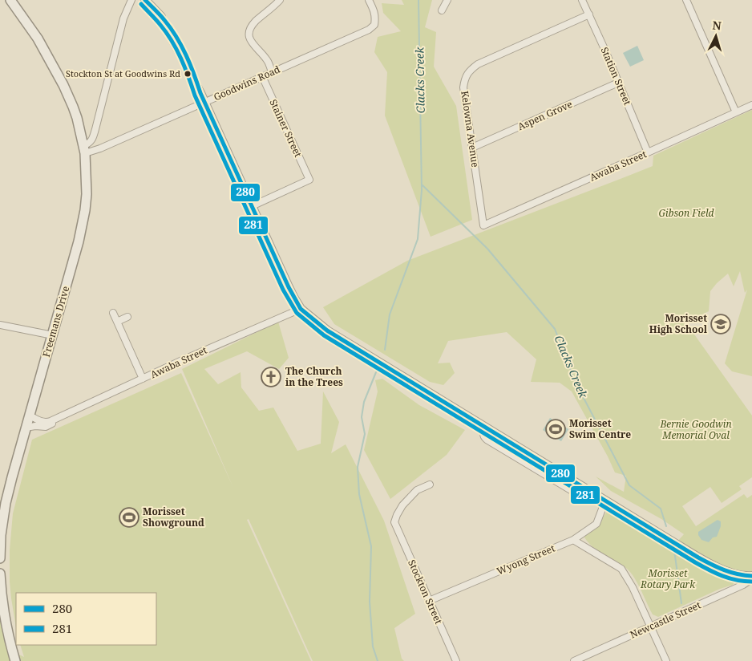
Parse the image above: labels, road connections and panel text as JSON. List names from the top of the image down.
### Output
{
  "streets": {
    "main road": ["Freemans Drive"],
    "street": [
      "Station Street",
      "Goodwins Road",
      "Aspen Grove",
      "Stainer Street",
      "Kelowna Avenue",
      "Awaba Street",
      "Wyong Street",
      "Stockton Street",
      "Newcastle Street"
    ]
  },
  "crossings": [
    ["Station Street", "Aspen Grove"],
    ["Station Street", "Kelowna Avenue"],
    ["Station Street", "Awaba Street"],
    ["Goodwins Road", "Stainer Street"],
    ["Goodwins Road", "Freemans Drive"],
    ["Aspen Grove", "Kelowna Avenue"],
    ["Kelowna Avenue", "Awaba Street"],
    ["Awaba Street", "Freemans Drive"],
    ["Wyong Street", "Stockton Street"]
  ],
  "water": ["Clacks Creek"],
  "parks": ["Gibson Field", "Bernie Goodwin Memorial Oval", "Morisset Rotary Park"],
  "places": {
    "other": ["Stockton St at Goodwins Rd"],
    "school or university": ["Morisset High School"],
    "church": ["The Church in the Trees"],
    "sports": ["Morisset Swim Centre", "Morisset Showground"]
  },
  "lines": ["transit line 280", "transit line 281"],
  "legend": ["280", "281"],
  "north": "top"
}
